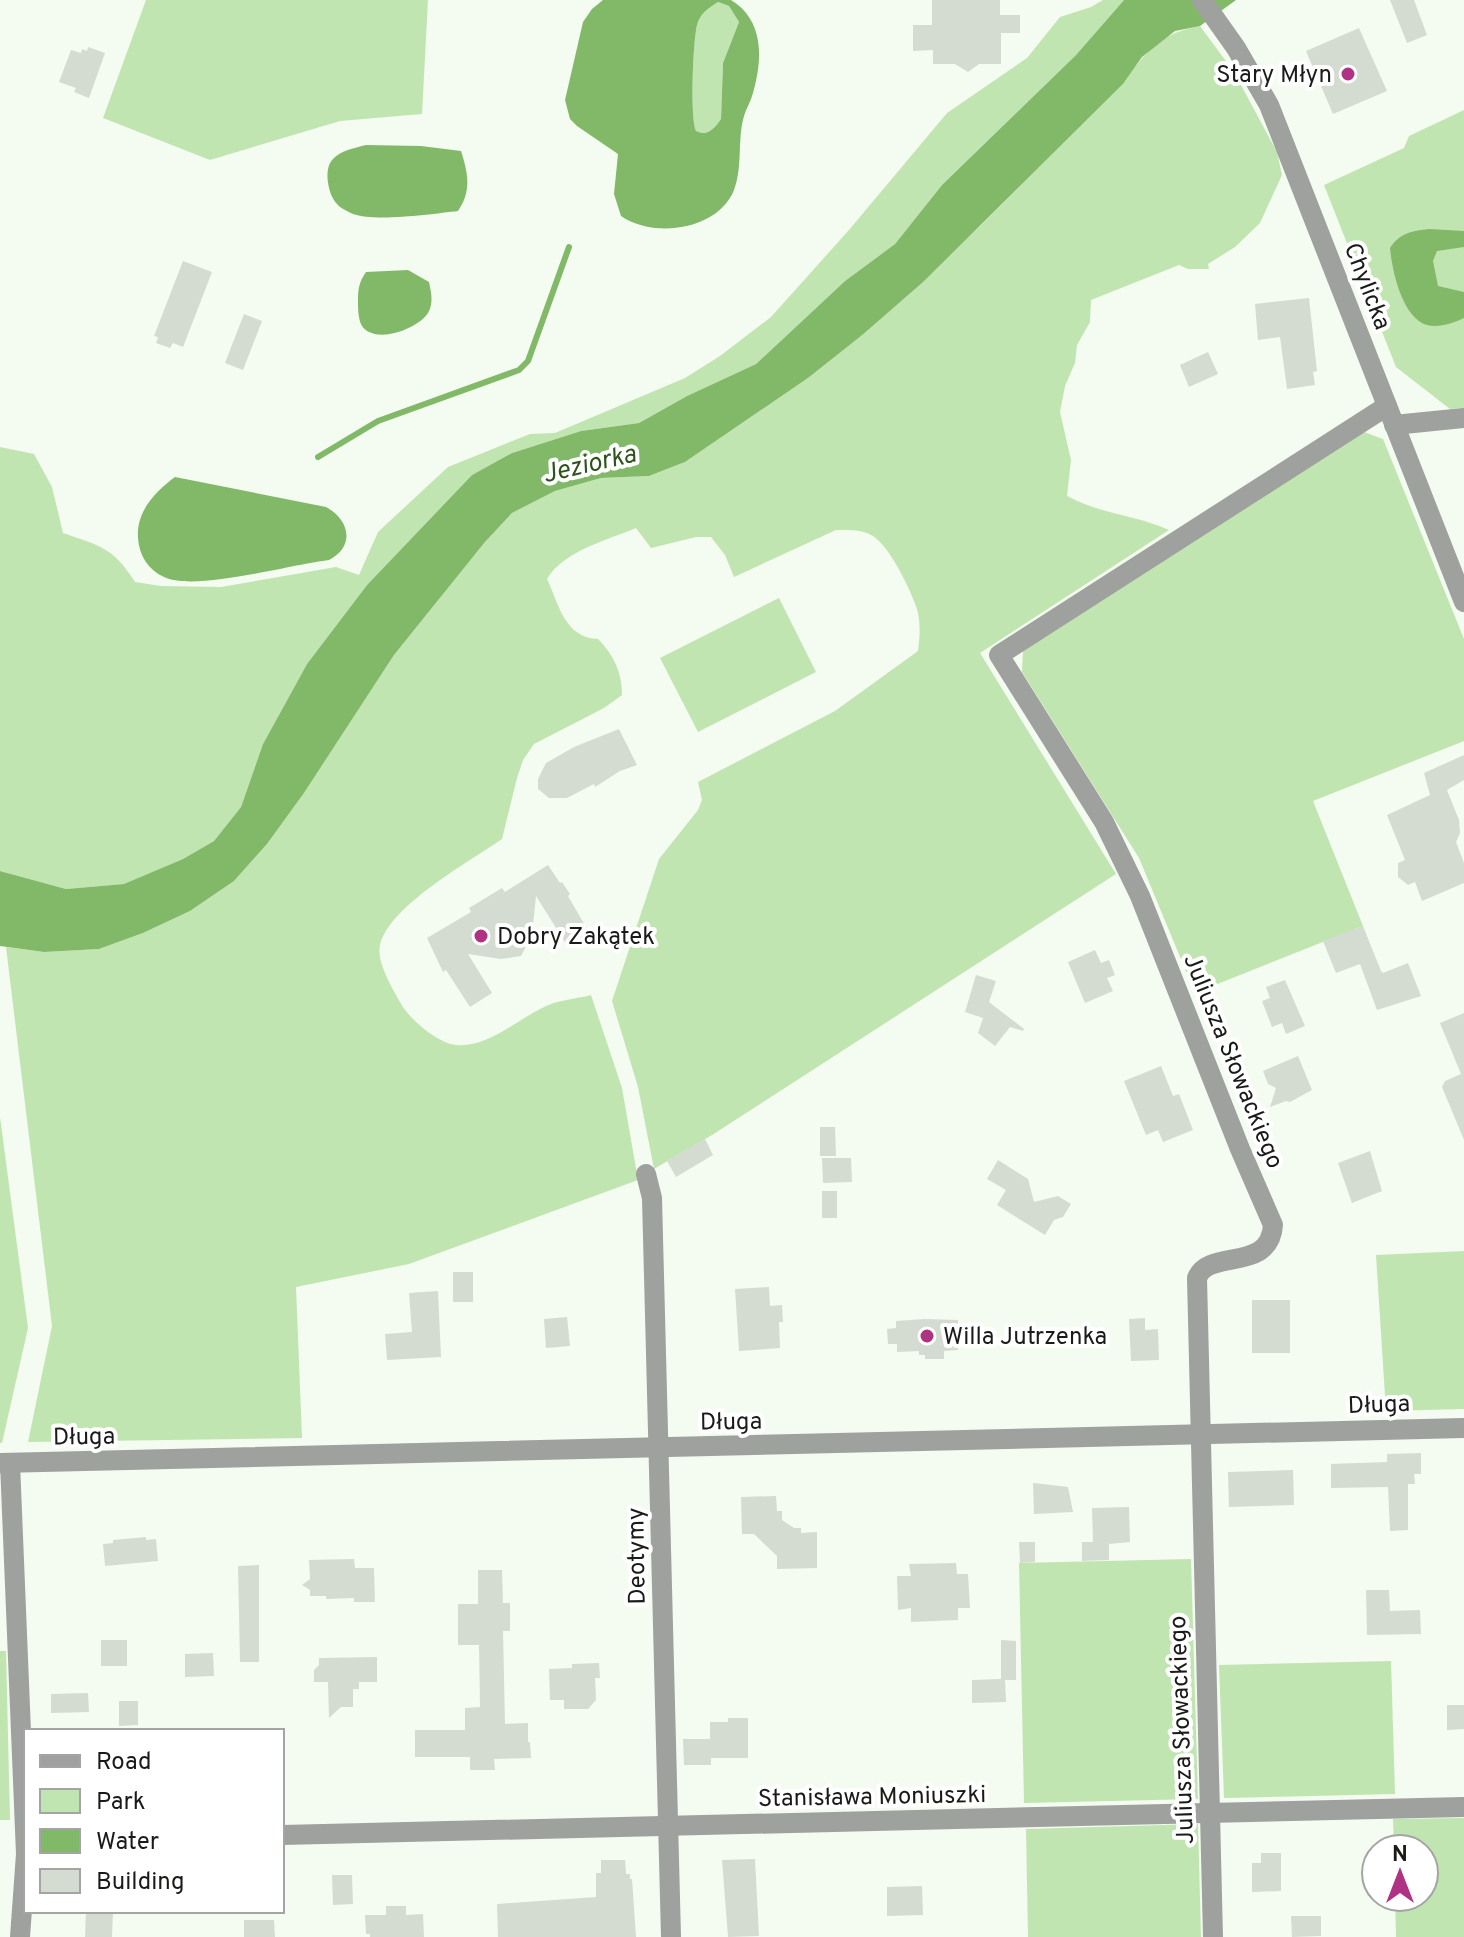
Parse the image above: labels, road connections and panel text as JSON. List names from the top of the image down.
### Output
{
  "streets": {
    "street": [
      "Chylicka",
      "Juliusza Słowackiego",
      "Długa",
      "Deotymy",
      "Stanisława Moniuszki"
    ]
  },
  "crossings": [
    ["Chylicka", "Juliusza Słowackiego"],
    ["Juliusza Słowackiego", "Długa"],
    ["Juliusza Słowackiego", "Stanisława Moniuszki"],
    ["Długa", "Deotymy"],
    ["Deotymy", "Stanisława Moniuszki"]
  ],
  "water": ["Jeziorka"],
  "places": ["Stary Młyn", "Dobry Zakątek", "Willa Jutrzenka"],
  "legend": [
    "Road",
    "Park",
    "Water",
    "Building"
  ],
  "north": "top"
}
